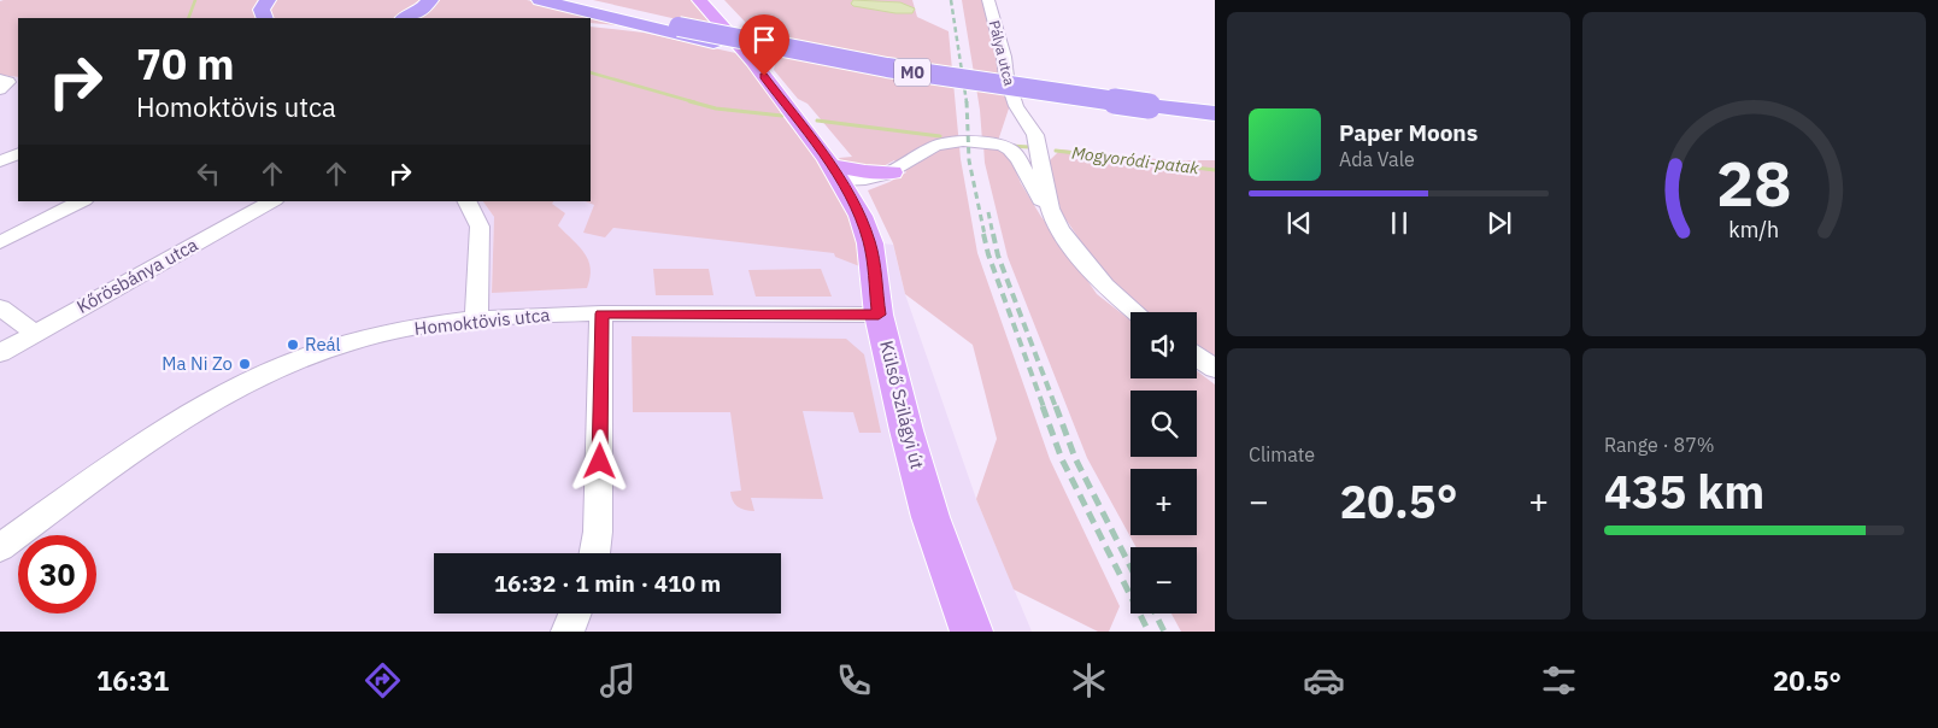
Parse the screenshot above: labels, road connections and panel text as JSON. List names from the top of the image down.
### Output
{
  "streets": {
    "highway": ["M0"],
    "main road": ["Külső Szilágyi út"],
    "street": ["Pálya utca", "Kőrösbánya utca", "Homoktövis utca"]
  },
  "crossings": [
    ["Homoktövis utca", "Külső Szilágyi út"]
  ],
  "water": ["Mogyoródi-patak"],
  "places": ["Reál", "Ma Ni Zo"],
  "page": {
    "turn": ["70 m", "Homoktövis utca"],
    "song": ["Paper Moons", "Ada Vale"],
    "map_buttons": ["+", "−"],
    "tile": [
      "Climate",
      ["Range · 87%", "435 km"]
    ],
    "heat": ["−", "20.5°", "+"],
    "limit": "30",
    "trip": "16:32 · 1 min · 410 m",
    "tabs": ["16:31", "20.5°"],
    "gauge": ["28", "km/h"]
  }
}
